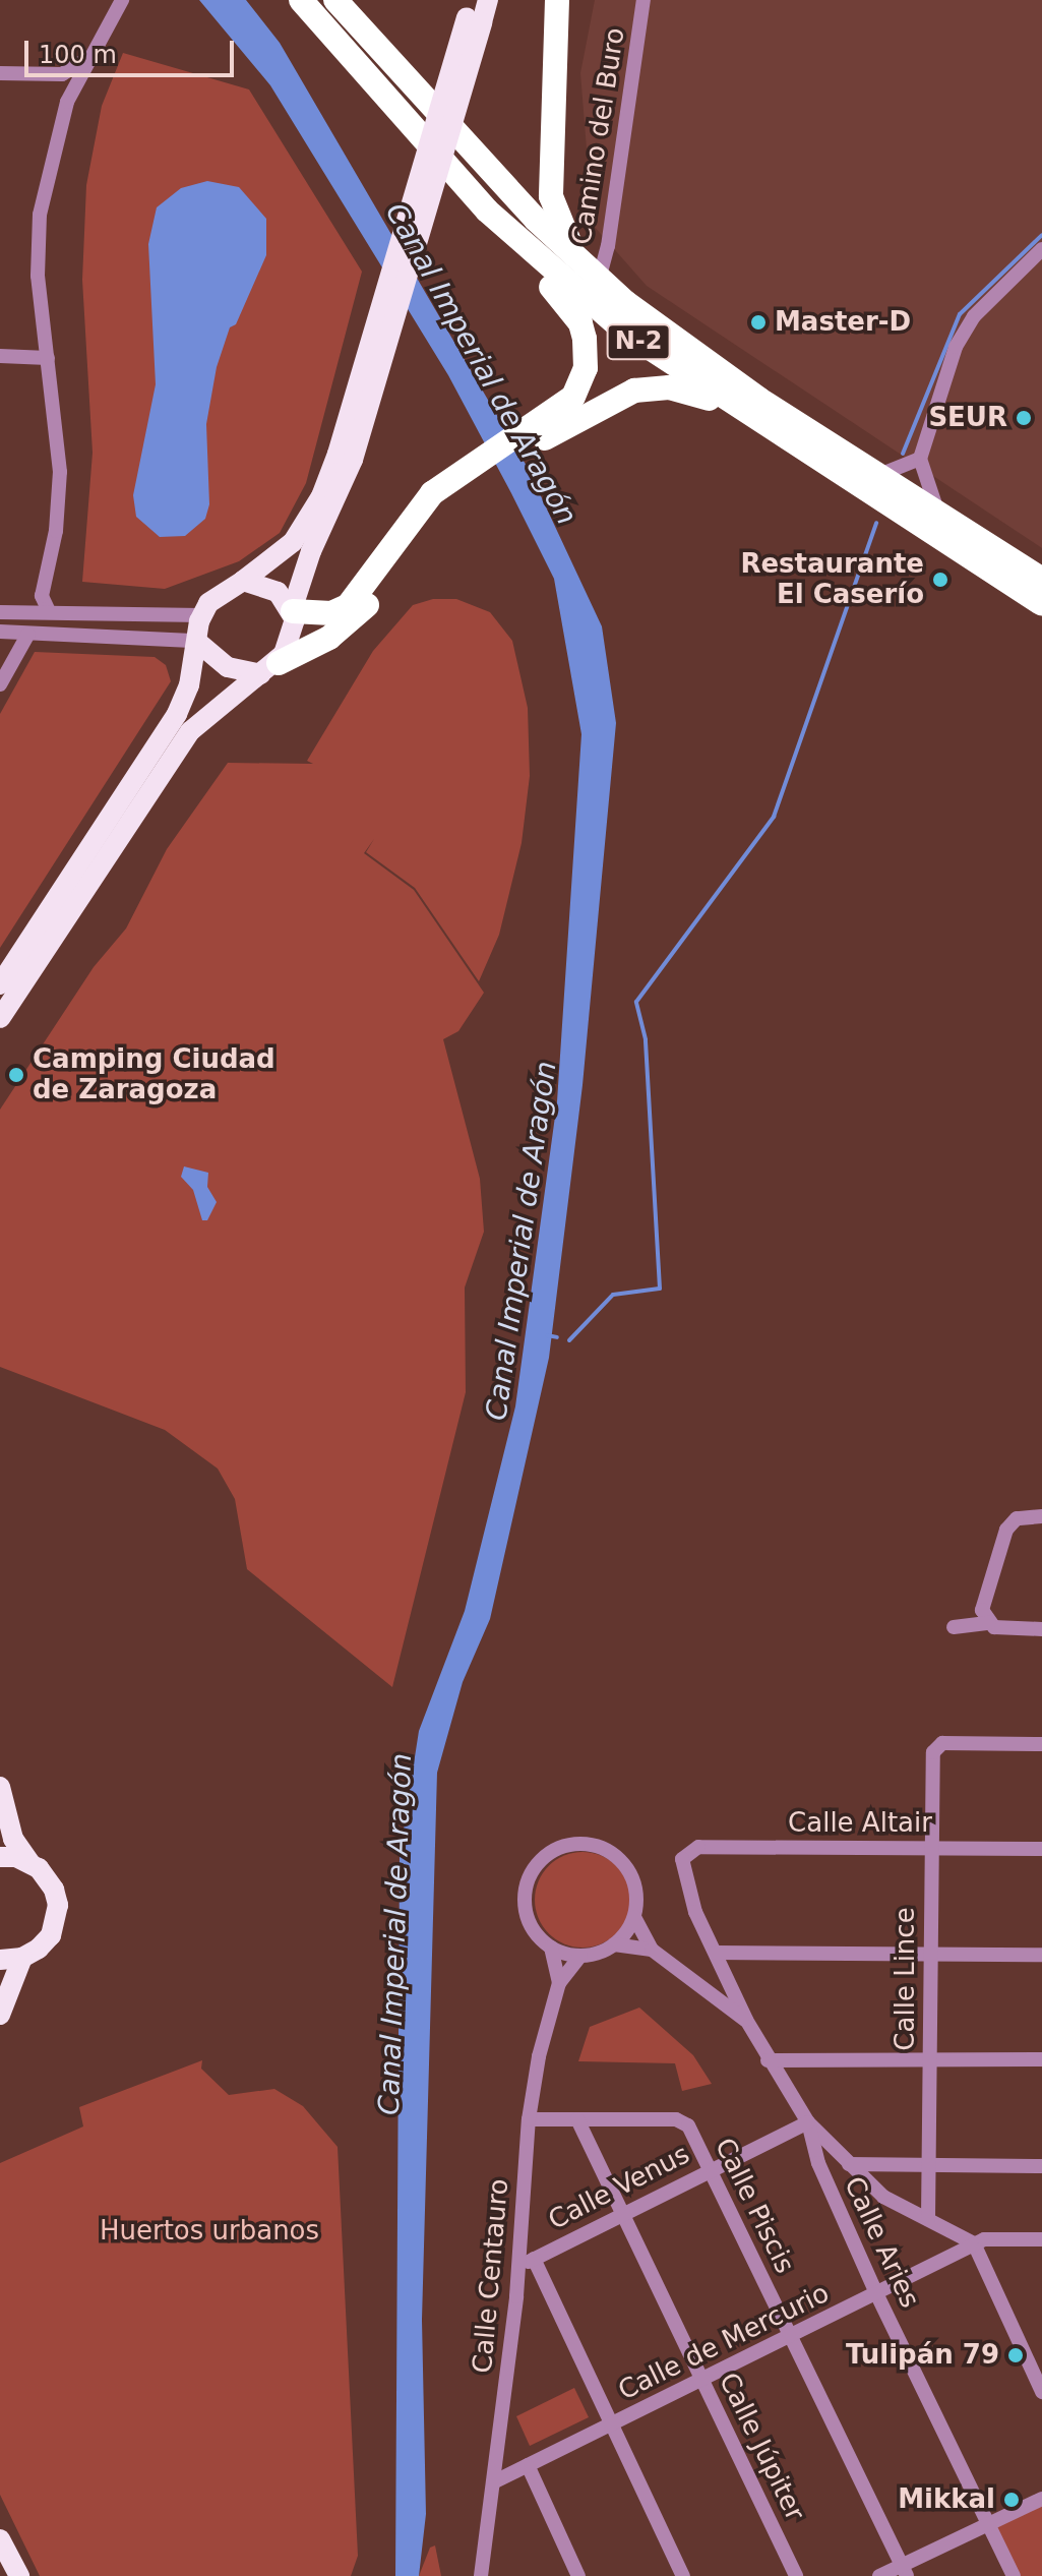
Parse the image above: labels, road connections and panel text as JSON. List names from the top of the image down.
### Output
{
  "streets": {
    "highway": ["N-2"],
    "street": [
      "Camino del Buro",
      "Calle Altair",
      "Calle Lince",
      "Calle Venus",
      "Calle Piscis",
      "Calle Aries",
      "Calle Centauro",
      "Calle de Mercurio",
      "Calle Júpiter"
    ]
  },
  "crossings": [
    ["Camino del Buro", "N-2"],
    ["Calle Altair", "Calle Lince"],
    ["Calle Altair", "Calle Aries"],
    ["Calle Venus", "Calle Piscis"],
    ["Calle Venus", "Calle Aries"],
    ["Calle Venus", "Calle Centauro"],
    ["Calle Venus", "Calle Júpiter"],
    ["Calle Piscis", "Calle de Mercurio"],
    ["Calle Piscis", "Calle Júpiter"],
    ["Calle Aries", "Calle Centauro"],
    ["Calle Aries", "Calle de Mercurio"],
    ["Calle Centauro", "Calle de Mercurio"],
    ["Calle de Mercurio", "Calle Júpiter"]
  ],
  "water": ["Canal Imperial de Aragón"],
  "parks": ["Huertos urbanos"],
  "places": [
    "Master-D",
    "SEUR",
    "Restaurante El Caserío",
    "Camping Ciudad de Zaragoza",
    "Tulipán 79",
    "Mikkal"
  ],
  "scale_bar": "100 m"
}
